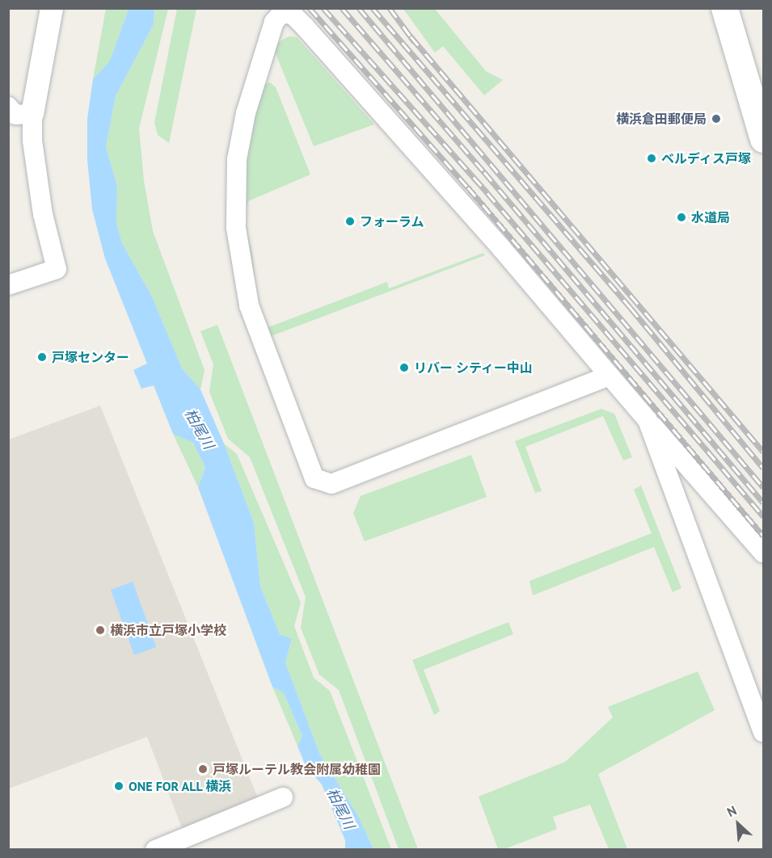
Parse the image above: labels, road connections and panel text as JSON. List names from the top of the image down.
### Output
{
  "water": ["柏尾川"],
  "places": [
    "横浜倉田郵便局",
    "ベルディス戸塚",
    "水道局",
    "フォーラム",
    "戸塚センター",
    "リバー シティー中山",
    "横浜市立戸塚小学校",
    "戸塚ルーテル教会附属幼稚園",
    "ONE FOR ALL 横浜"
  ],
  "north": "top left"
}
